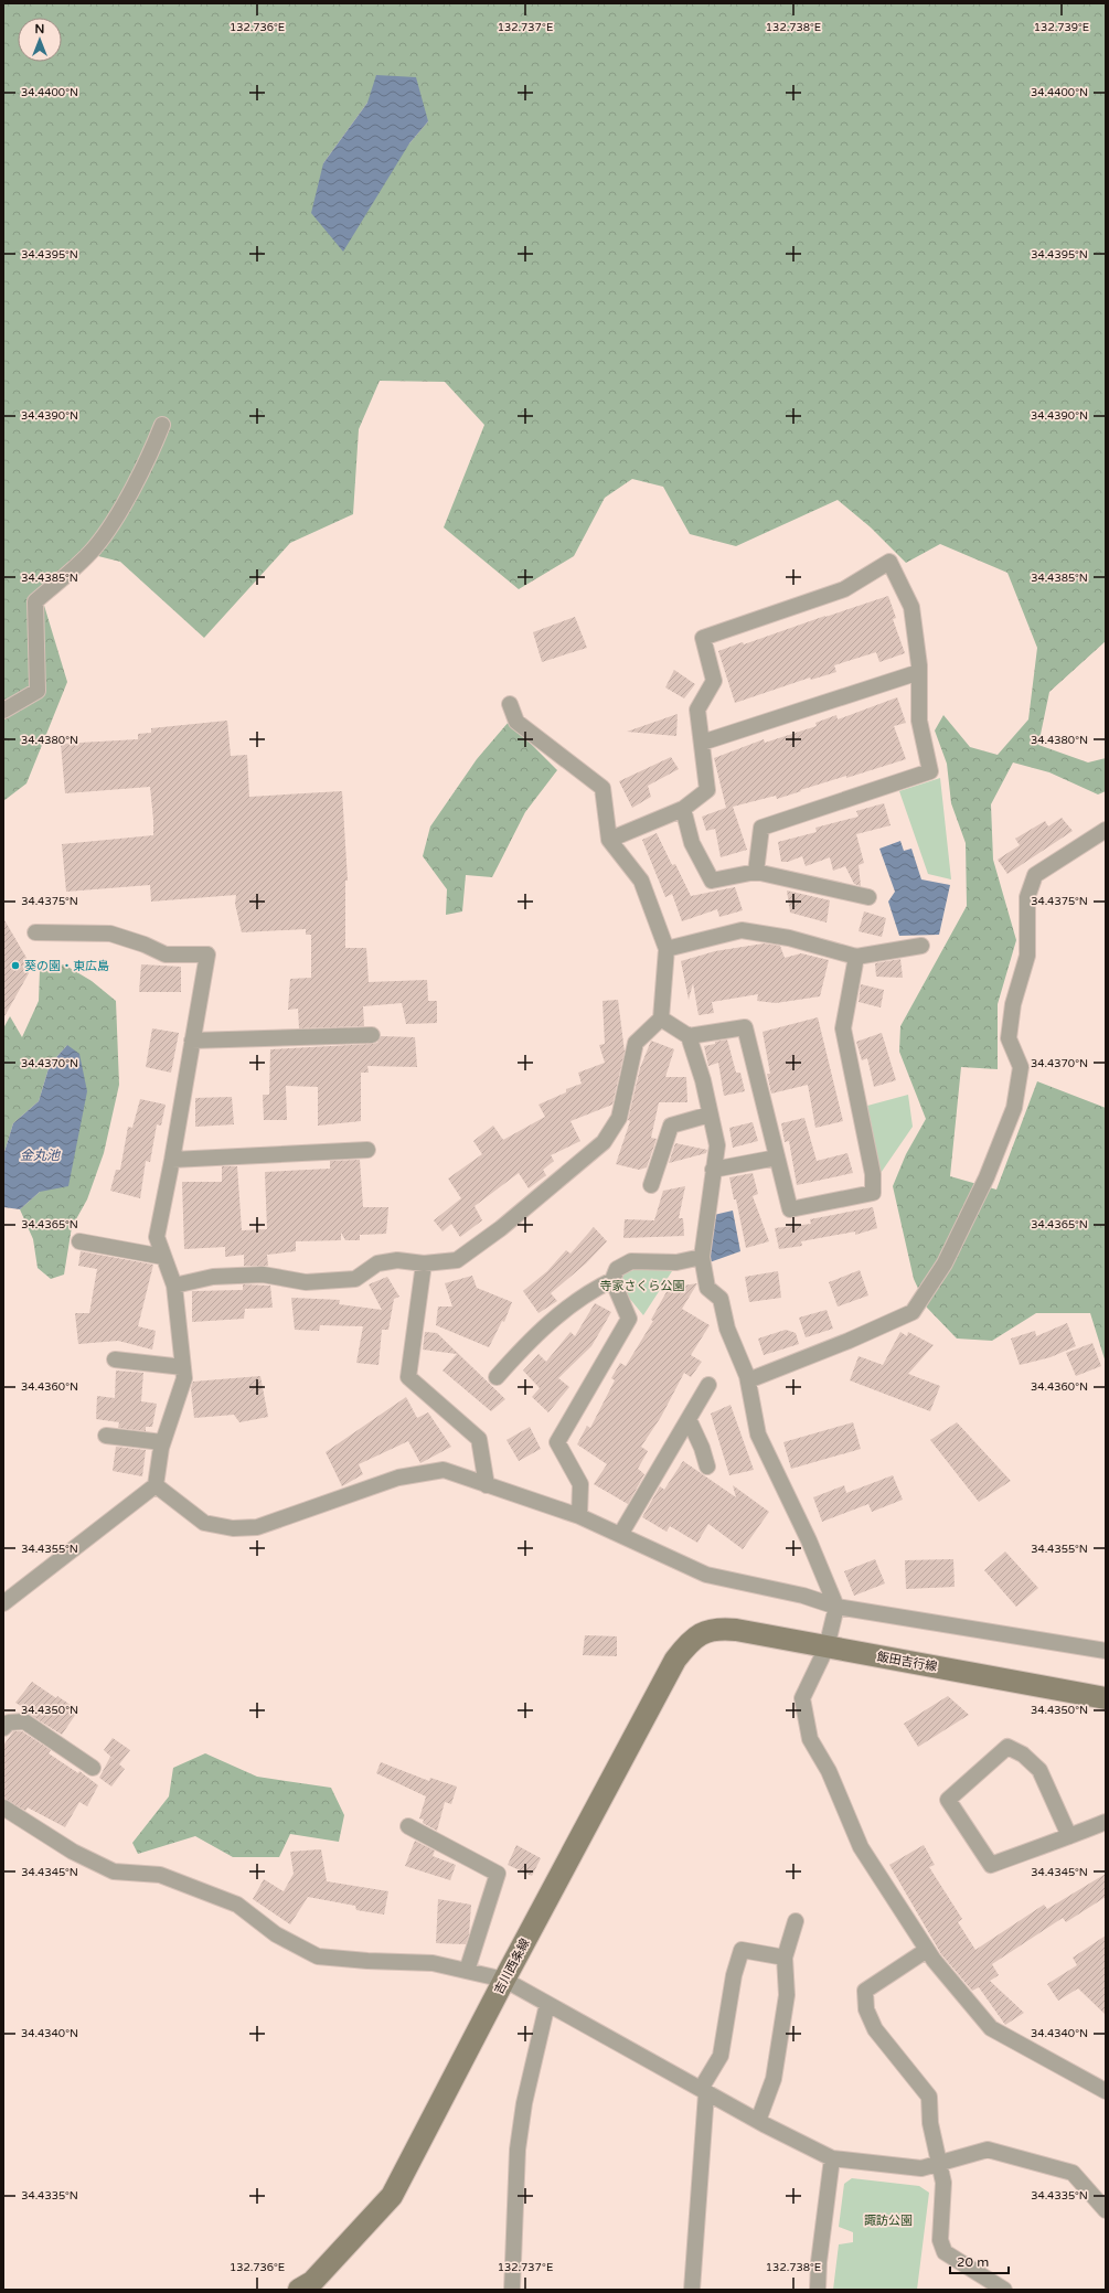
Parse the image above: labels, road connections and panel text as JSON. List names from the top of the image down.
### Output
{
  "streets": {
    "main road": ["飯田吉行線", "吉川西条線"]
  },
  "crossings": [
    ["飯田吉行線", "吉川西条線"]
  ],
  "water": ["金丸池"],
  "parks": ["寺家さくら公園", "諏訪公園"],
  "places": ["葵の園・東広島"],
  "scale_bar": "20 m",
  "north": "top",
  "coordinates": [
    "132.736°E",
    "132.737°E",
    "132.738°E",
    "132.739°E",
    "34.4400°N",
    "34.4395°N",
    "34.4390°N",
    "34.4385°N",
    "34.4380°N",
    "34.4375°N",
    "34.4370°N",
    "34.4365°N",
    "34.4360°N",
    "34.4355°N",
    "34.4350°N",
    "34.4345°N",
    "34.4340°N",
    "34.4335°N"
  ]
}
